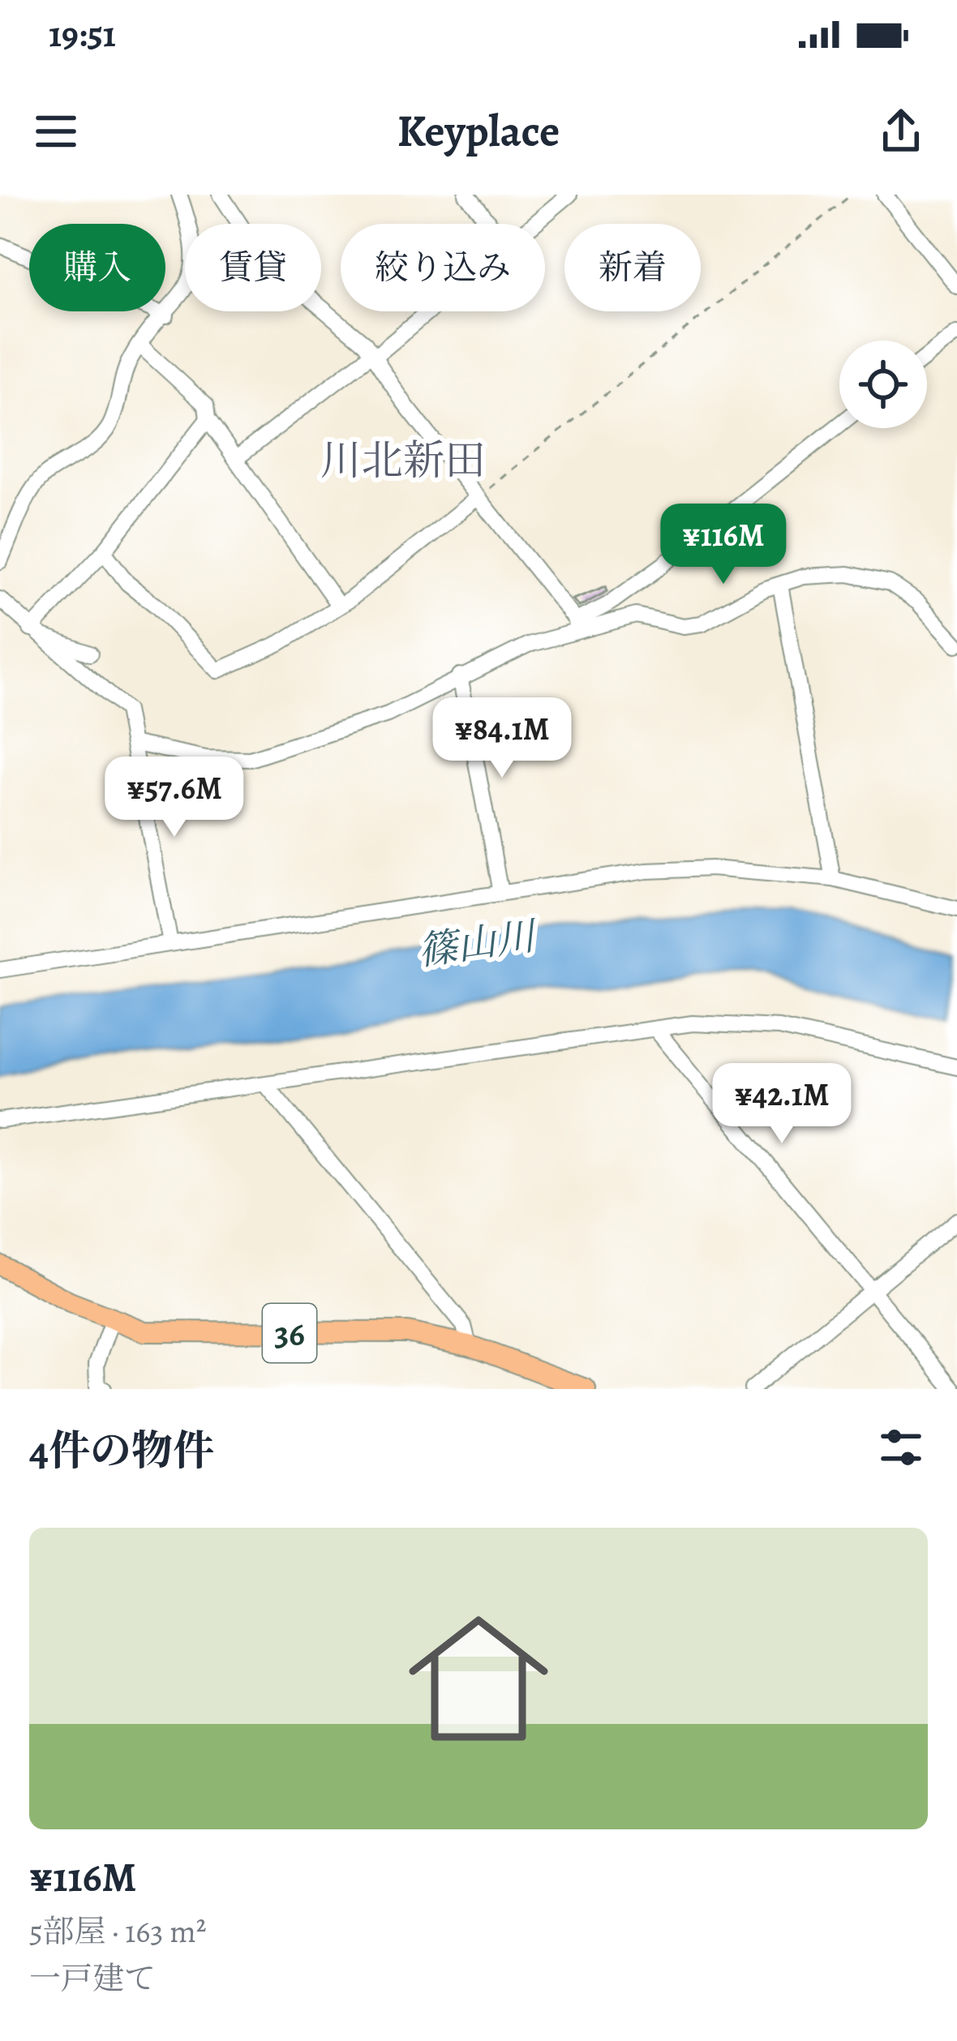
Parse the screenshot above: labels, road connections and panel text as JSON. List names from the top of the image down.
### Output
{
  "streets": {
    "main road": ["36"]
  },
  "districts": ["川北新田"],
  "water": ["篠山川"],
  "page": {
    "status": "19:51",
    "header": "Keyplace",
    "chip": [
      "購入",
      "賃貸",
      "絞り込み",
      "新着"
    ],
    "price": [
      "¥116M",
      "¥84.1M",
      "¥57.6M",
      "¥42.1M"
    ],
    "heading": "4件の物件",
    "list": [
      {
        "name": "¥116M",
        "note": "5部屋 · 163 m² · 一戸建て"
      }
    ]
  }
}
